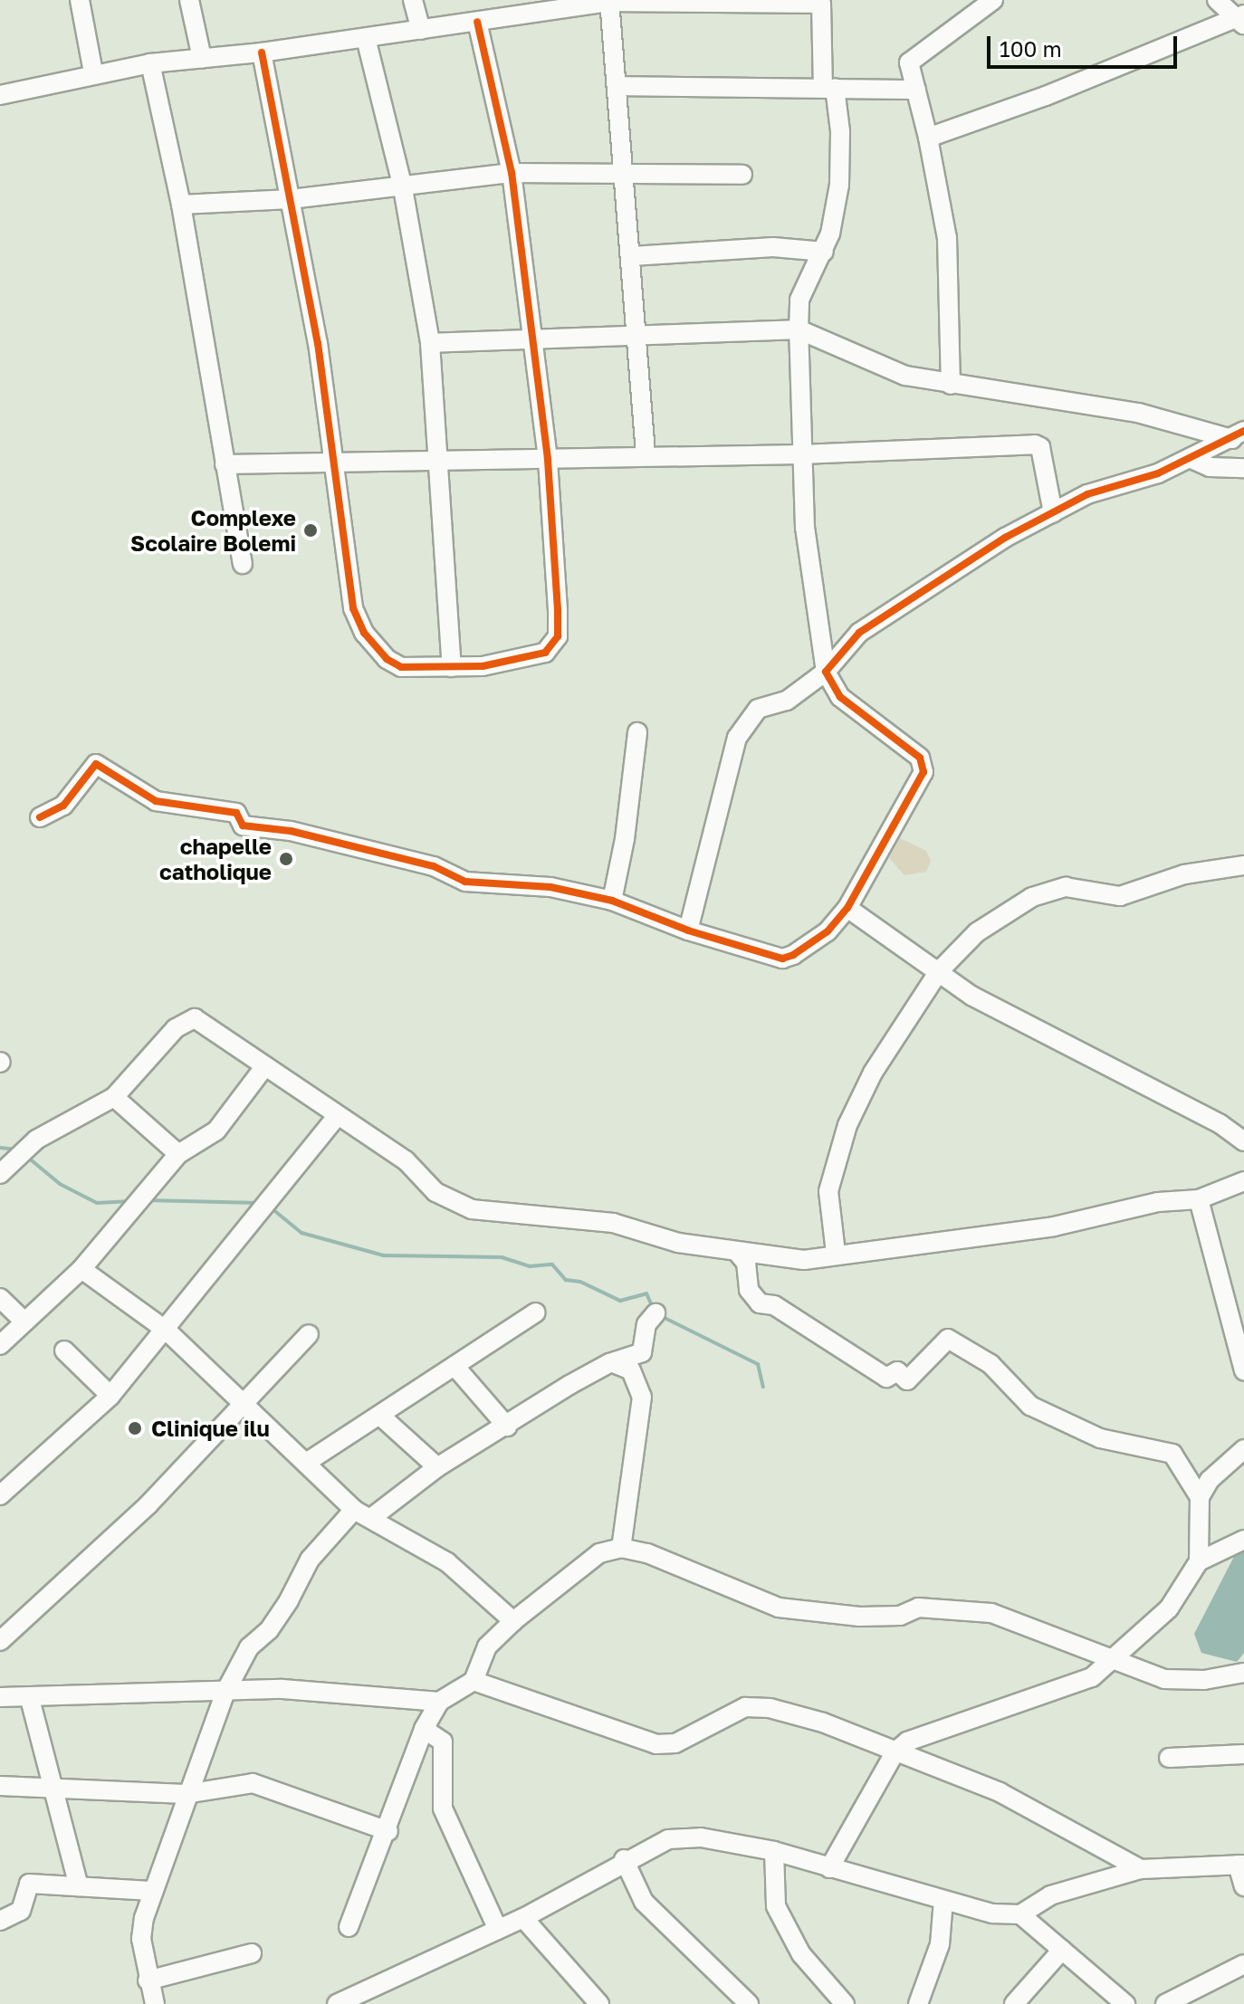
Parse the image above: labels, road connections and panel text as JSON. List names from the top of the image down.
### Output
{
  "places": ["Complexe Scolaire Bolemi", "chapelle catholique", "Clinique ilu"],
  "scale_bar": "100 m"
}
